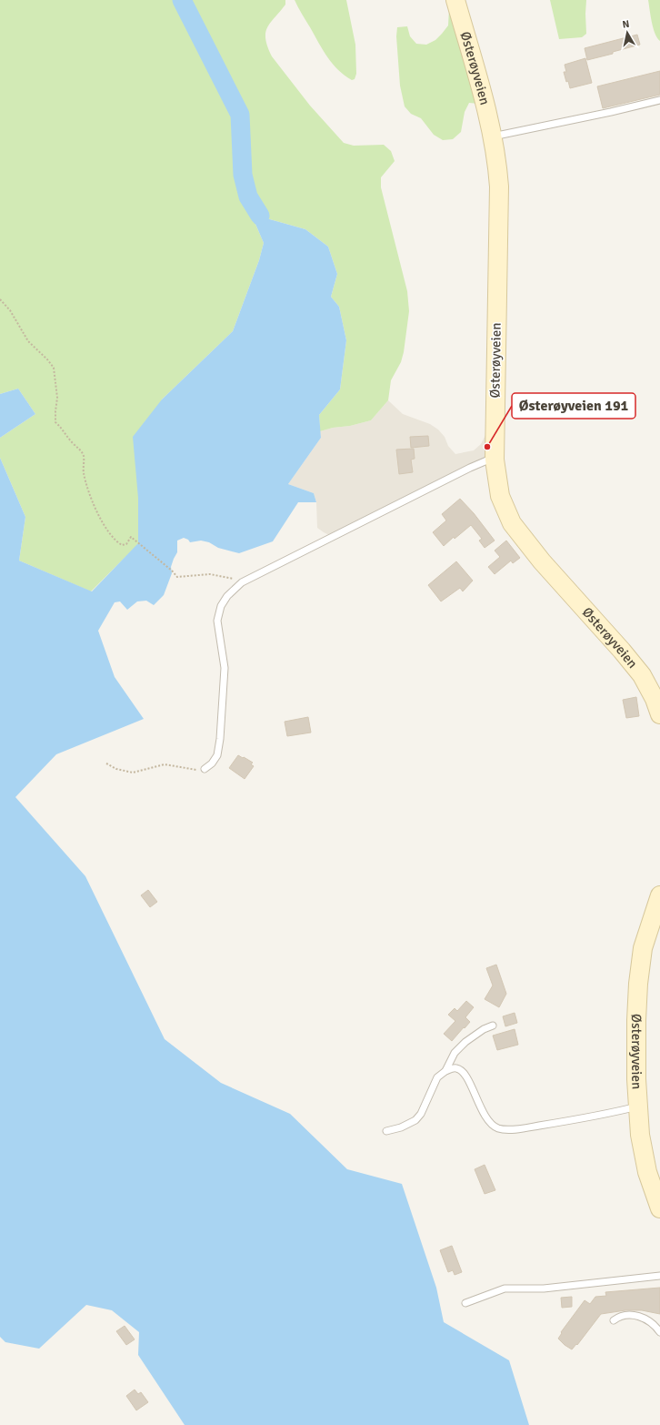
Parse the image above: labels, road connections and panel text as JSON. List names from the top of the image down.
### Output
{
  "streets": {
    "main road": ["Østerøyveien"]
  },
  "places": ["Østerøyveien 191"],
  "north": "top"
}
